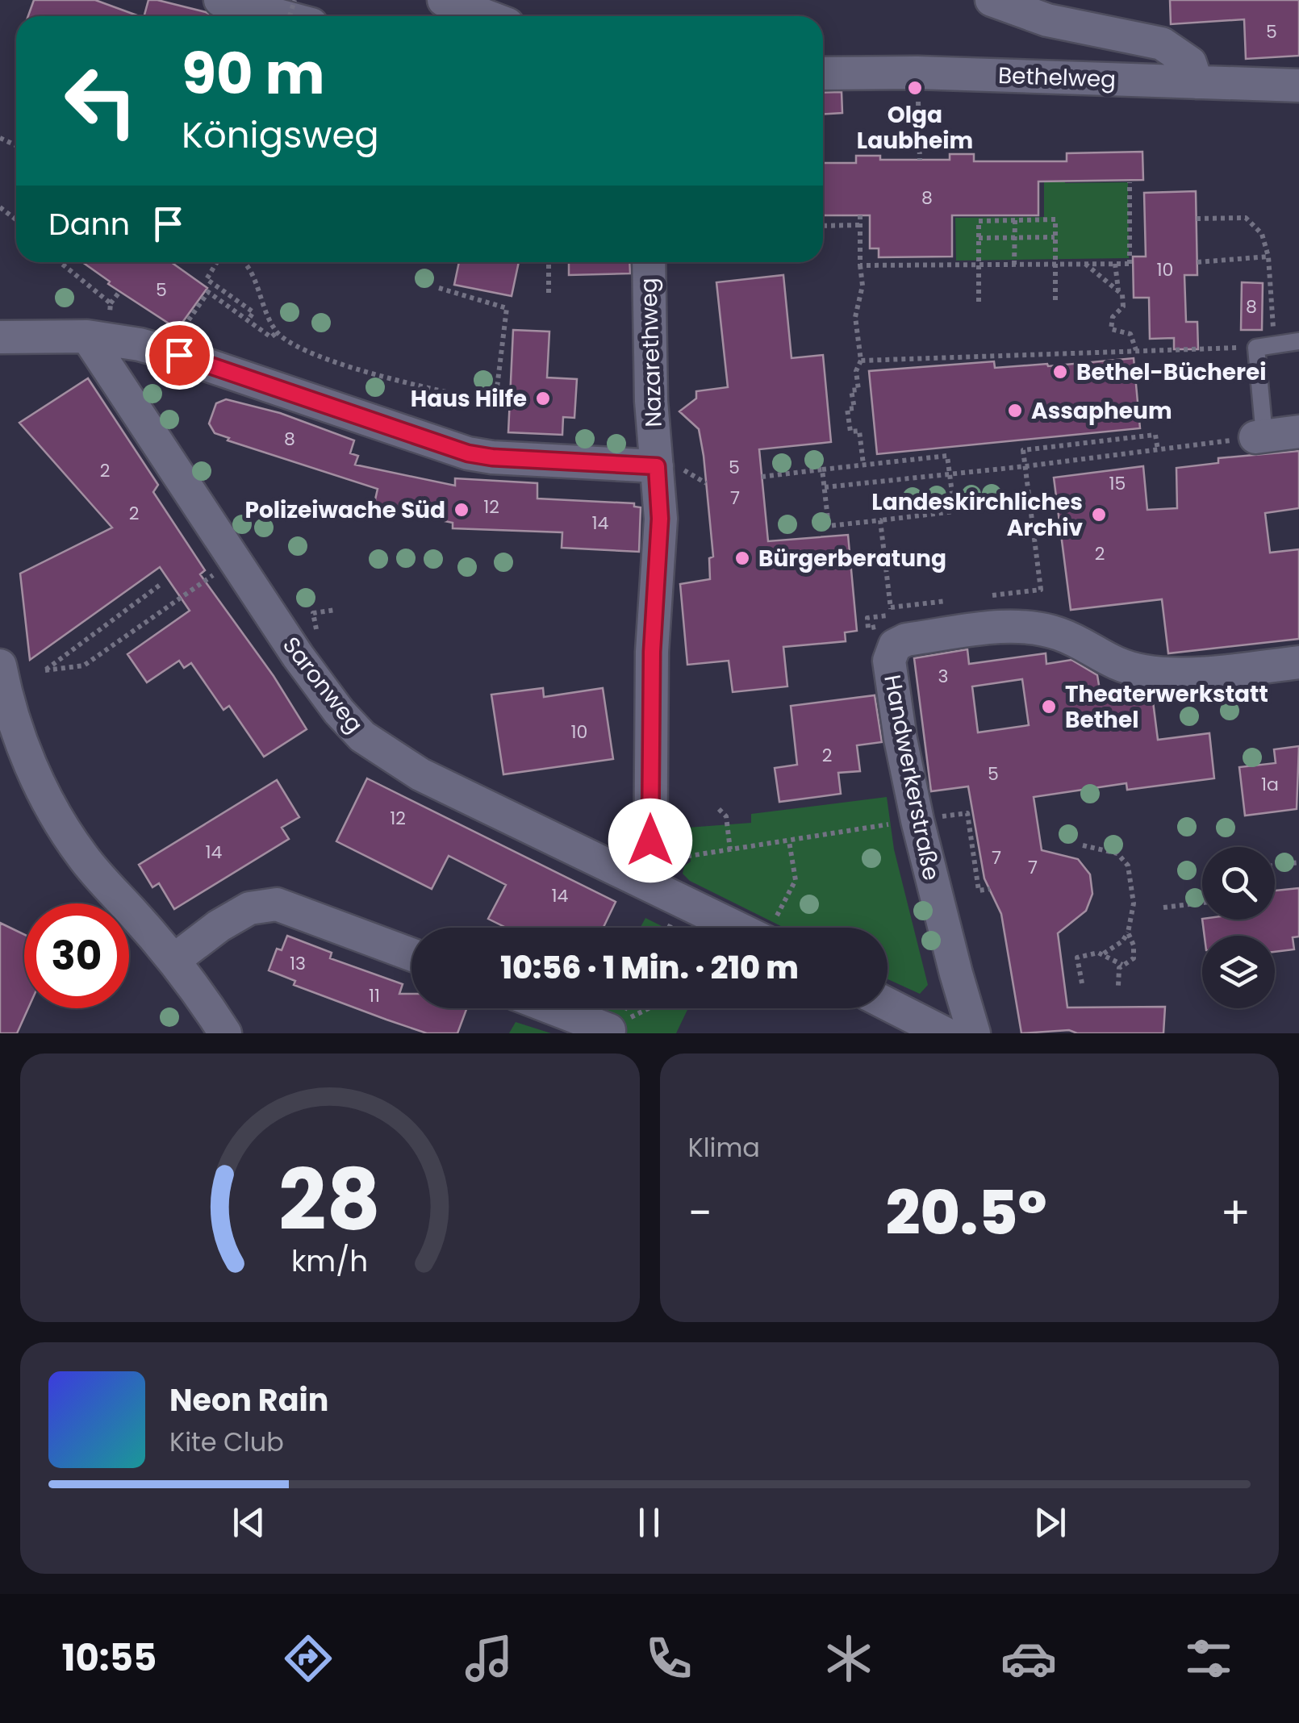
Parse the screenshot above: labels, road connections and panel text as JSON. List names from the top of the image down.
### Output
{
  "streets": {
    "street": [
      "Bethelweg",
      "Nazarethweg",
      "Saronweg",
      "Handwerkerstraße"
    ]
  },
  "crossings": [
    ["Nazarethweg", "Saronweg"]
  ],
  "places": [
    "Olga Laubheim",
    "Bethel-Bücherei",
    "Haus Hilfe",
    "Assapheum",
    "Polizeiwache Süd",
    "Landeskirchliches Archiv",
    "Bürgerberatung",
    "Theaterwerkstatt Bethel"
  ],
  "house_numbers": [
    "5",
    "8",
    "10",
    "5",
    "8",
    "8",
    "5",
    "2",
    "15",
    "7",
    "12",
    "2",
    "14",
    "2",
    "3",
    "10",
    "2",
    "5",
    "1a",
    "12",
    "14",
    "7",
    "7",
    "14",
    "13",
    "11"
  ],
  "page": {
    "turn": ["90 m", "Königsweg"],
    "then": "Dann",
    "limit": "30",
    "trip": "10:56 · 1 Min. · 210 m",
    "tile": "Klima",
    "heat": ["−", "20.5°", "+"],
    "song": ["Neon Rain", "Kite Club"],
    "tabs": "10:55",
    "gauge": ["28", "km/h"]
  }
}
